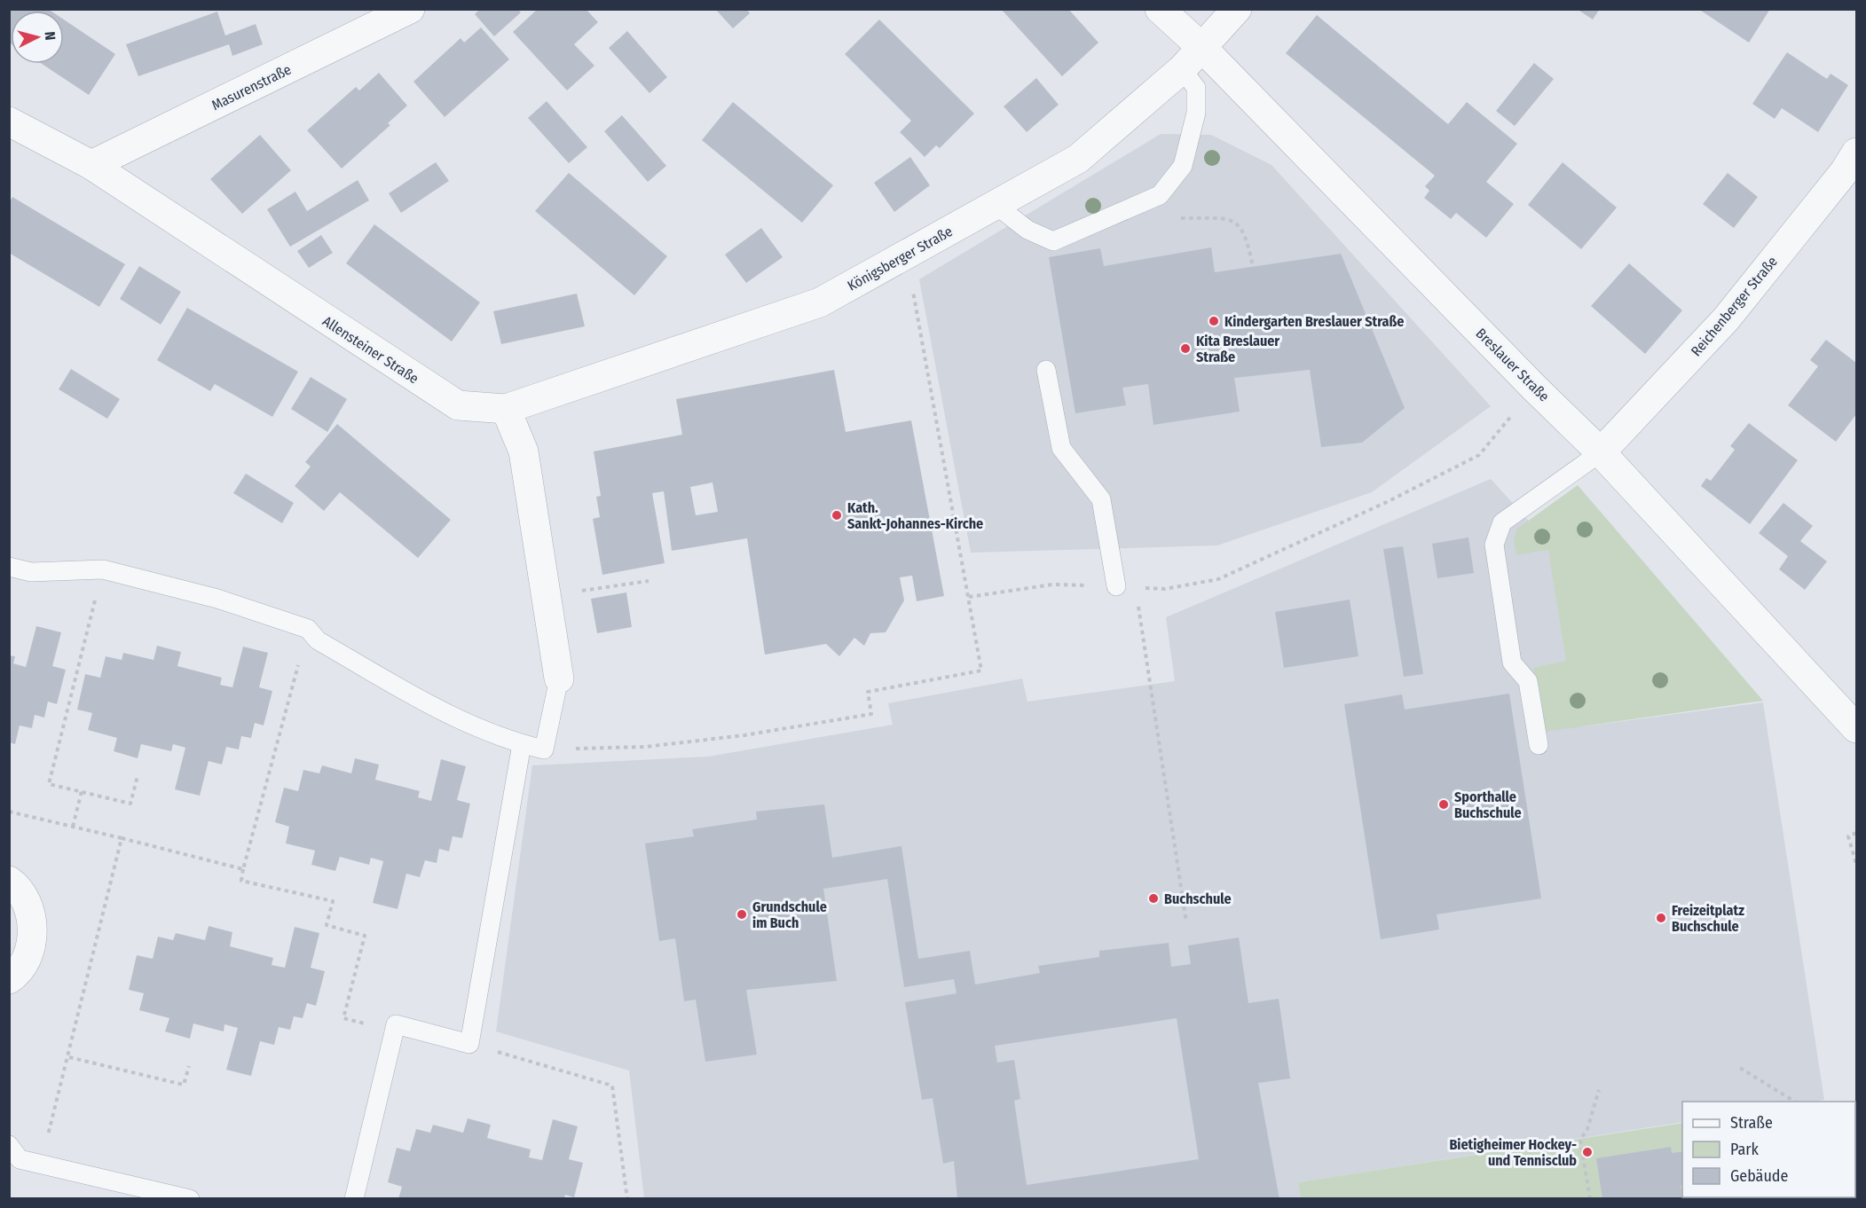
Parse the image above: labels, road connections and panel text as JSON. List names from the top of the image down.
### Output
{
  "streets": {
    "street": [
      "Masurenstraße",
      "Königsberger Straße",
      "Reichenberger Straße",
      "Allensteiner Straße",
      "Breslauer Straße"
    ]
  },
  "crossings": [
    ["Masurenstraße", "Allensteiner Straße"],
    ["Königsberger Straße", "Allensteiner Straße"],
    ["Königsberger Straße", "Breslauer Straße"],
    ["Reichenberger Straße", "Breslauer Straße"]
  ],
  "places": [
    "Kindergarten Breslauer Straße",
    "Kita Breslauer Straße",
    "Kath. Sankt-Johannes-Kirche",
    "Sporthalle Buchschule",
    "Buchschule",
    "Grundschule im Buch",
    "Freizeitplatz Buchschule",
    "Bietigheimer Hockey- und Tennisclub"
  ],
  "legend": ["Straße", "Park", "Gebäude"],
  "north": "right"
}
